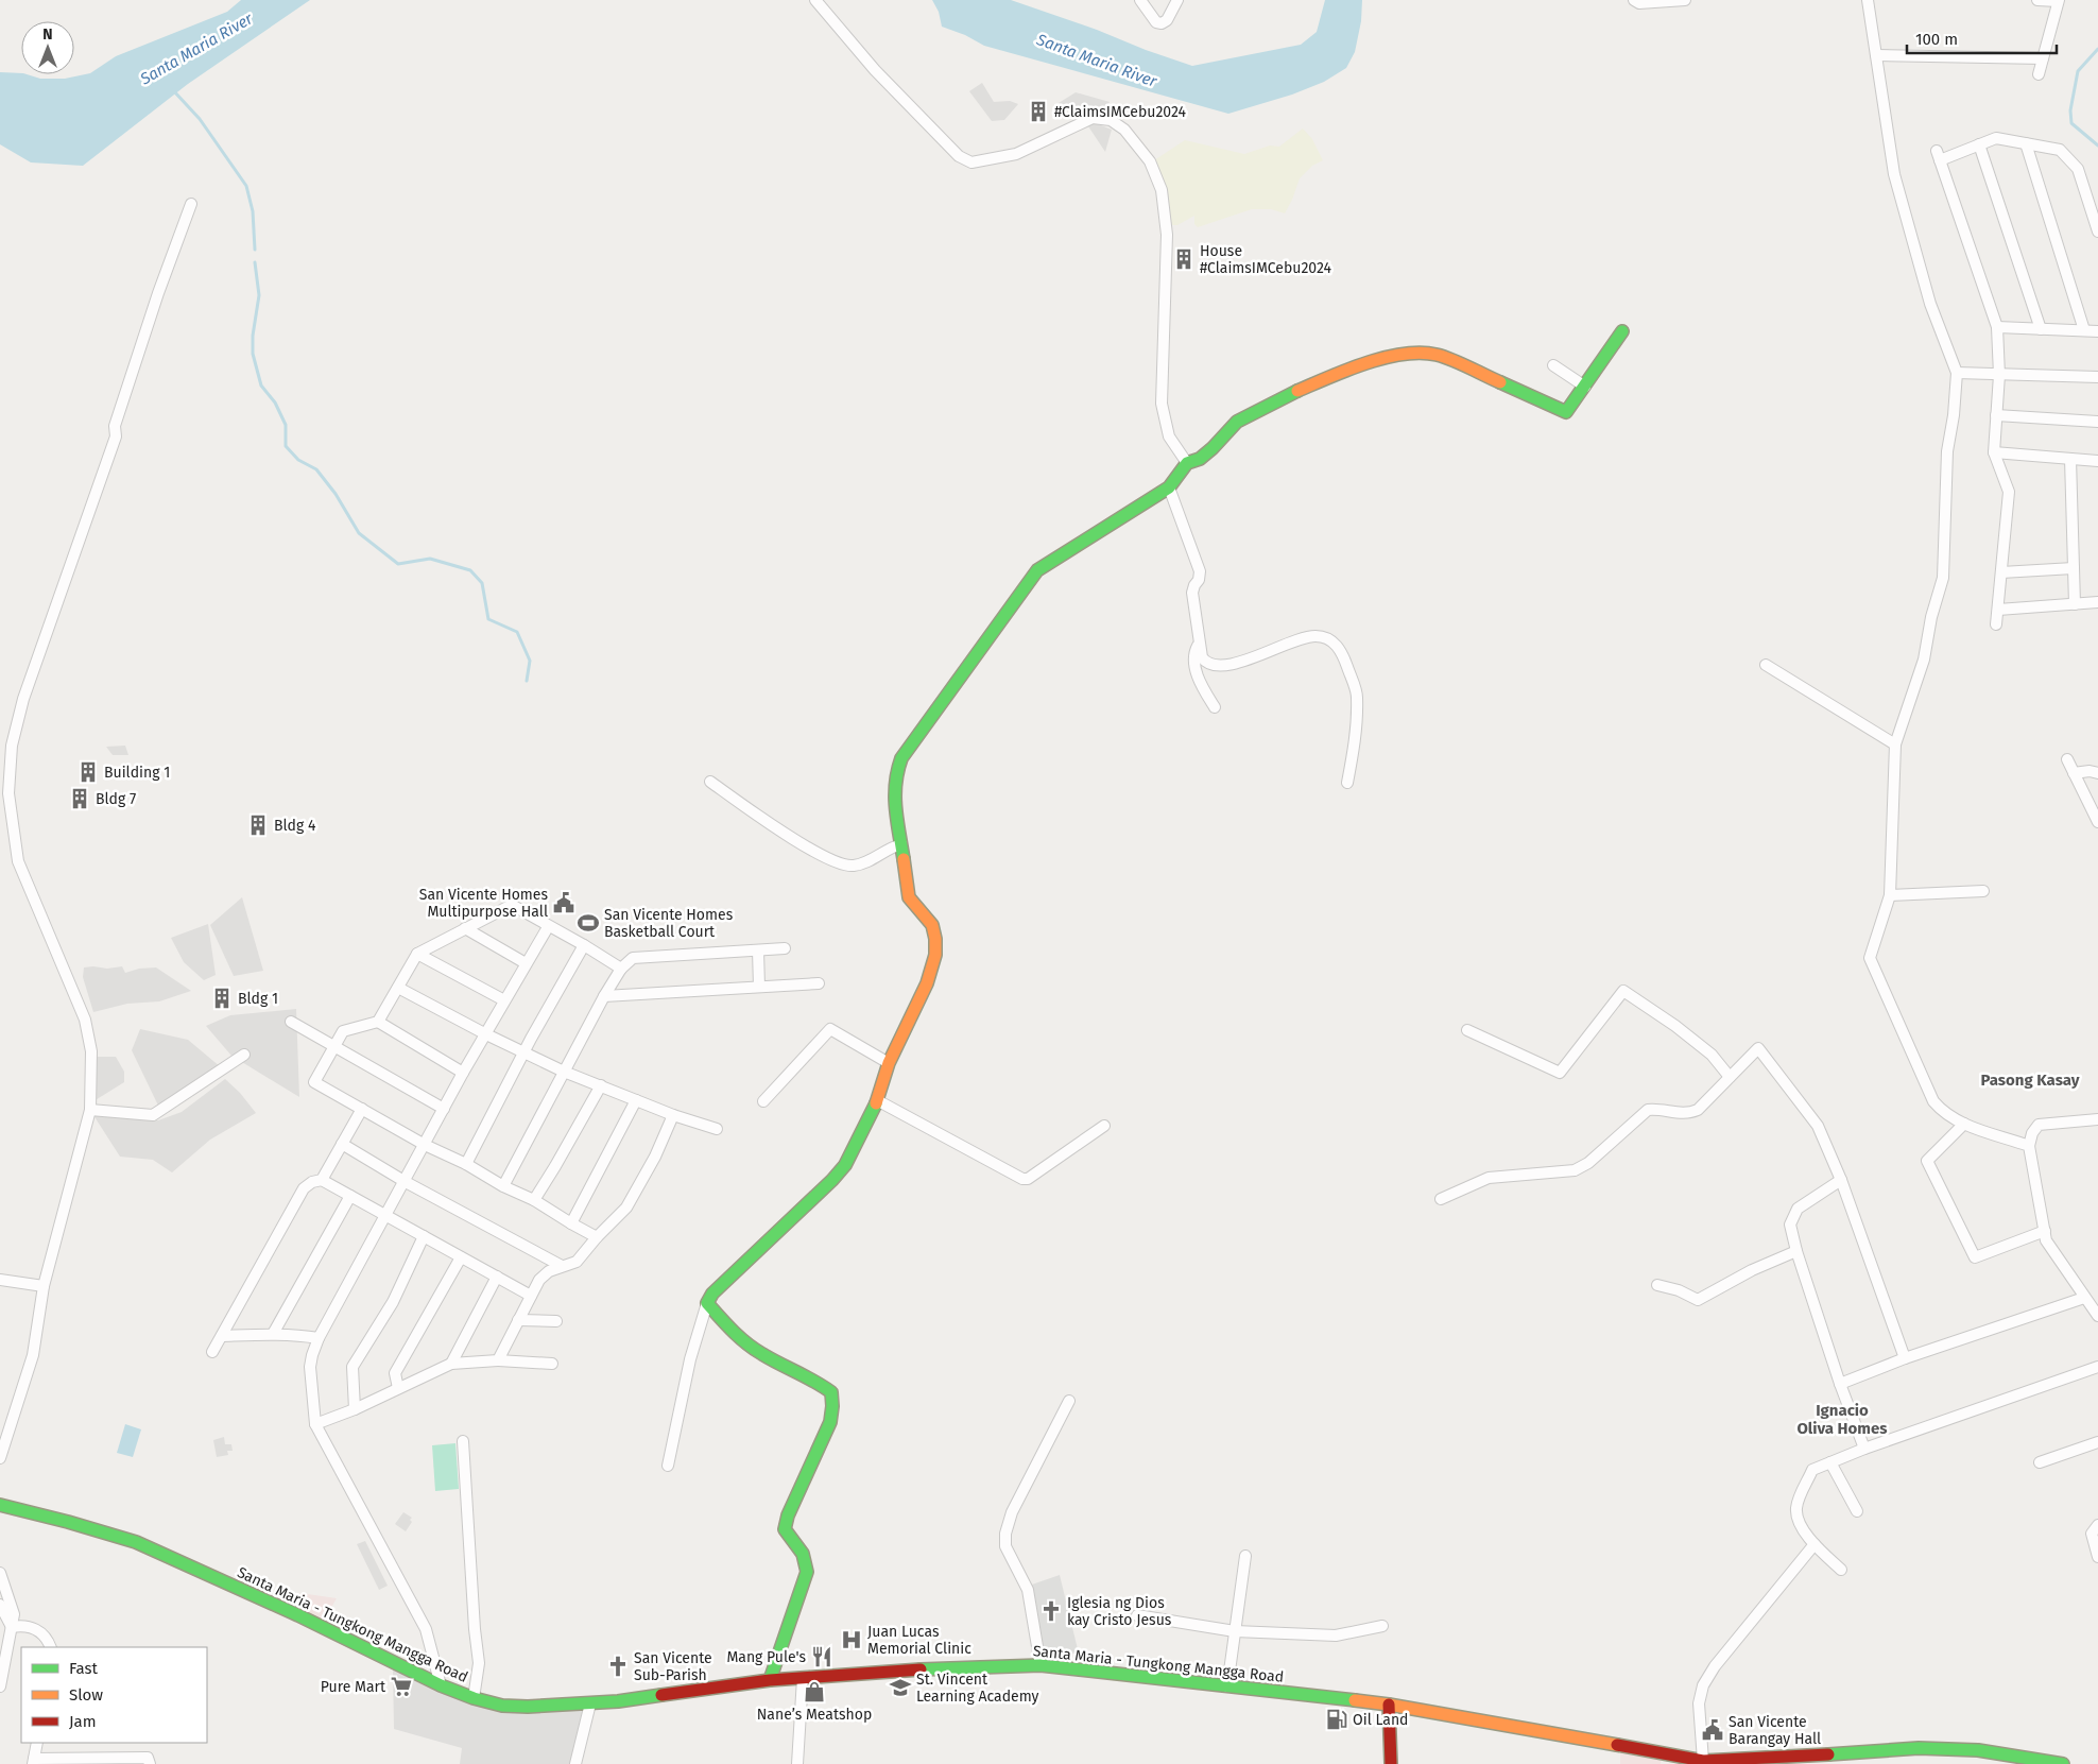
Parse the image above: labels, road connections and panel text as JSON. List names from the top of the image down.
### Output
{
  "streets": {
    "main road": ["Santa Maria - Tungkong Mangga Road"]
  },
  "districts": ["Pasong Kasay", "Ignacio Oliva Homes"],
  "water": ["Santa Maria River"],
  "places": {
    "building": [
      "#ClaimsIMCebu2024",
      "House #ClaimsIMCebu2024",
      "Building 1",
      "Bldg 7",
      "Bldg 4",
      "Bldg 1"
    ],
    "public building": ["San Vicente Homes Multipurpose Hall", "San Vicente Barangay Hall"],
    "sports": ["San Vicente Homes Basketball Court"],
    "church": ["Iglesia ng Dios kay Cristo Jesus", "San Vicente Sub-Parish"],
    "hospital": ["Juan Lucas Memorial Clinic"],
    "restaurant": ["Mang Pule's"],
    "supermarket": ["Pure Mart"],
    "school or university": ["St. Vincent Learning Academy"],
    "shop": ["Nane’s Meatshop"],
    "fuel station": ["Oil Land"]
  },
  "legend": ["Fast", "Slow", "Jam"],
  "scale_bar": "100 m",
  "north": "top"
}
